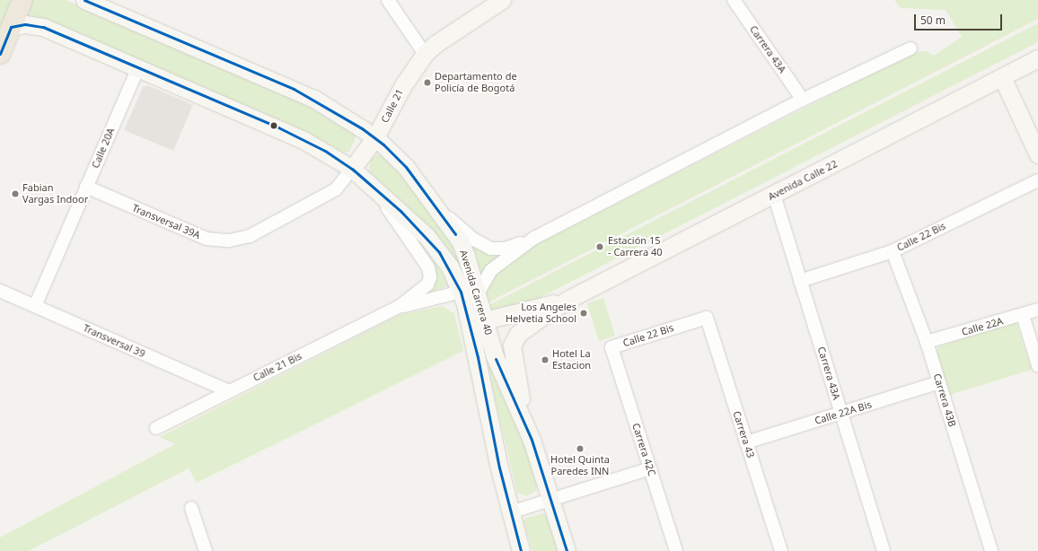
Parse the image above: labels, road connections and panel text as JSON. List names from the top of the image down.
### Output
{
  "streets": {
    "main road": ["Calle 21", "Avenida Calle 22", "Avenida Carrera 40"],
    "street": [
      "Carrera 43A",
      "Calle 20A",
      "Transversal 39A",
      "Calle 22 Bis",
      "Calle 22A",
      "Transversal 39",
      "Calle 21 Bis",
      "Carrera 43B",
      "Calle 22A Bis",
      "Carrera 43",
      "Carrera 42C"
    ]
  },
  "crossings": [
    ["Carrera 43A", "Avenida Calle 22"],
    ["Carrera 43A", "Calle 22 Bis"],
    ["Carrera 43A", "Calle 22A Bis"],
    ["Calle 21", "Transversal 39A"],
    ["Calle 21", "Avenida Carrera 40"],
    ["Calle 21", "Calle 21 Bis"],
    ["Calle 20A", "Transversal 39A"],
    ["Calle 20A", "Avenida Carrera 40"],
    ["Calle 20A", "Transversal 39"],
    ["Avenida Calle 22", "Avenida Carrera 40"],
    ["Calle 22 Bis", "Carrera 43B"],
    ["Calle 22 Bis", "Carrera 43"],
    ["Calle 22 Bis", "Carrera 42C"],
    ["Avenida Carrera 40", "Calle 21 Bis"],
    ["Calle 22A", "Carrera 43B"],
    ["Transversal 39", "Calle 21 Bis"],
    ["Carrera 43B", "Calle 22A Bis"],
    ["Calle 22A Bis", "Carrera 43"]
  ],
  "places": [
    "Departamento de Policía de Bogotá",
    "Fabian Vargas Indoor",
    "Estación 15 - Carrera 40",
    "Los Angeles Helvetia School",
    "Hotel La Estacion",
    "Hotel Quinta Paredes INN"
  ],
  "scale_bar": "50 m"
}
